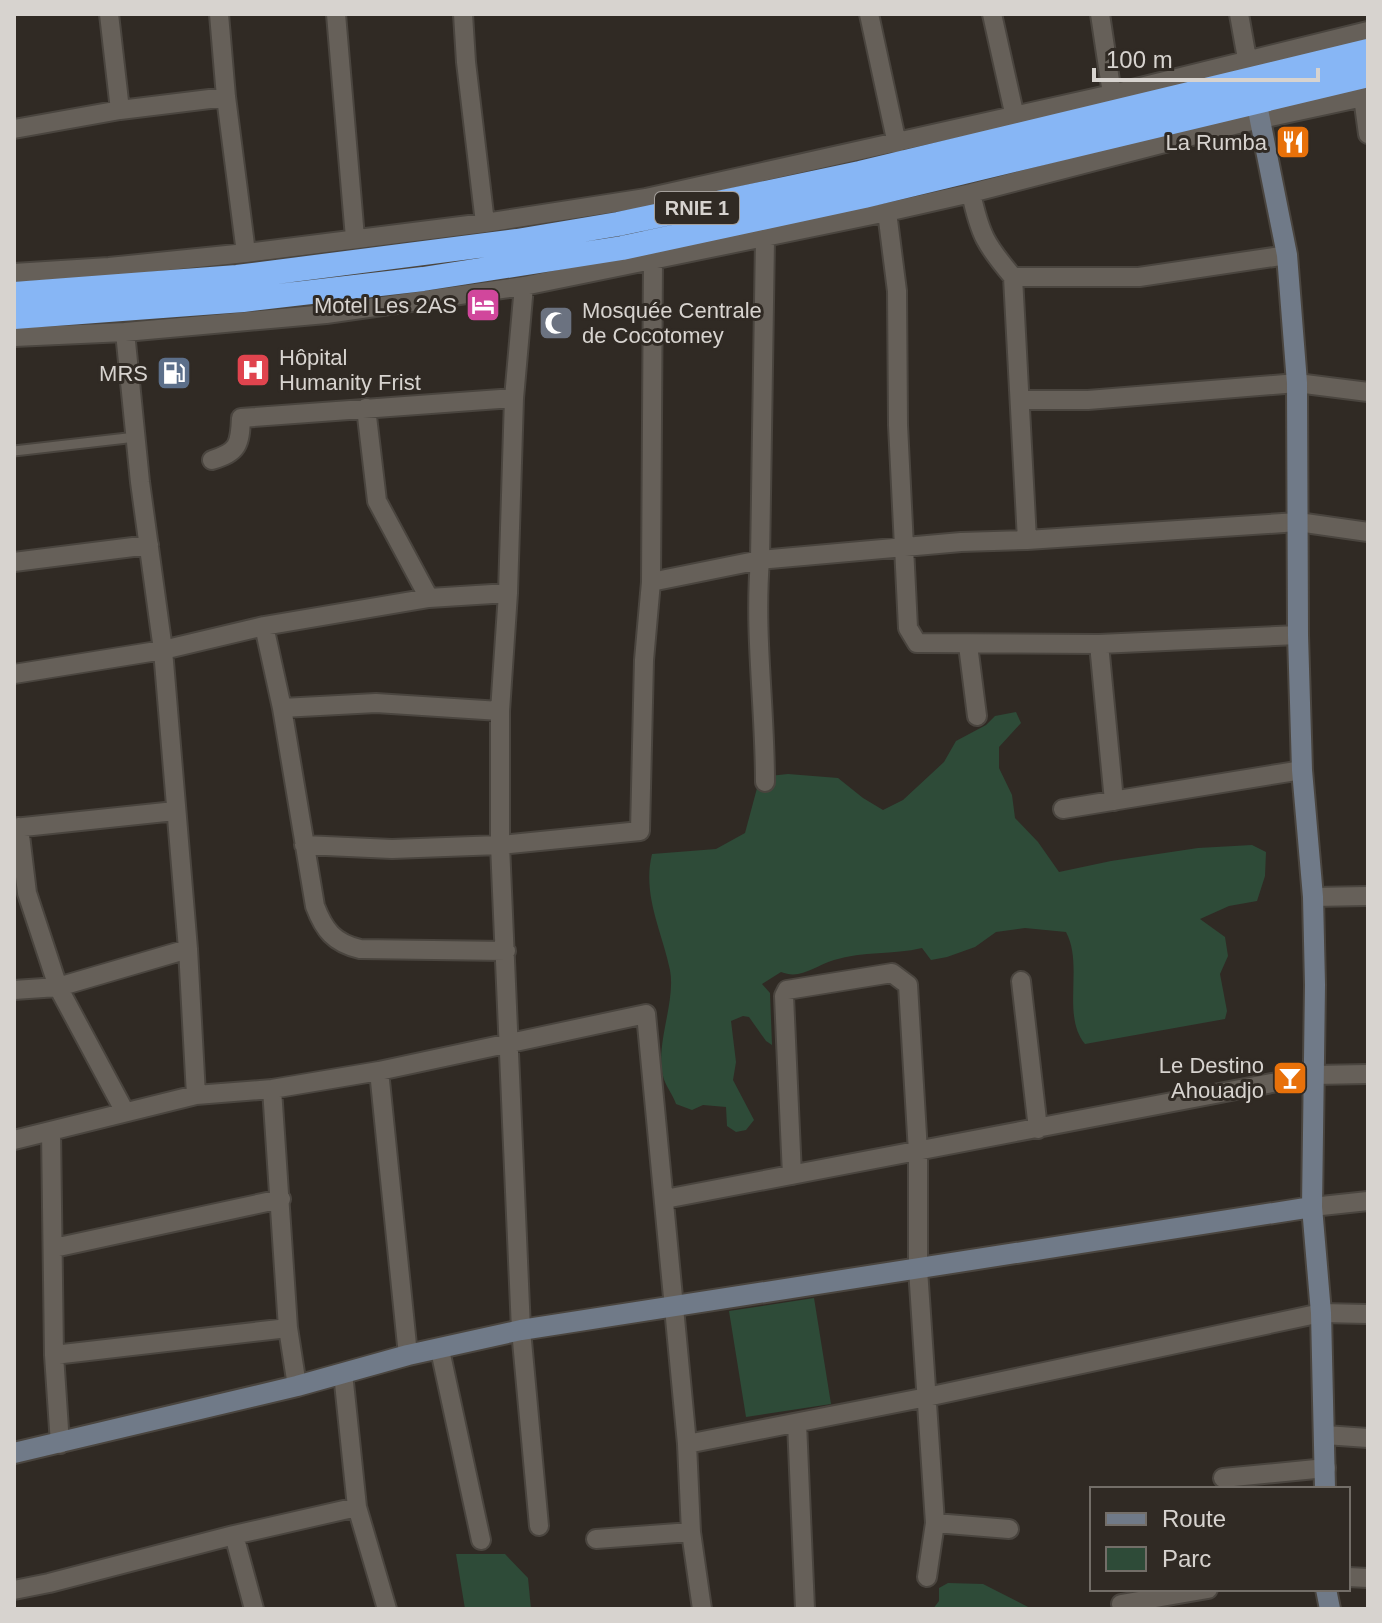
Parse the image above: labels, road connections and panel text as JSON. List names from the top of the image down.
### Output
{
  "streets": {
    "highway": ["RNIE 1"]
  },
  "places": {
    "restaurant": ["La Rumba"],
    "hotel": ["Motel Les 2AS"],
    "mosque": ["Mosquée Centrale de Cocotomey"],
    "hospital": ["Hôpital Humanity Frist"],
    "fuel station": ["MRS"],
    "bar": ["Le Destino Ahouadjo"]
  },
  "legend": ["Route", "Parc"],
  "scale_bar": "100 m"
}
